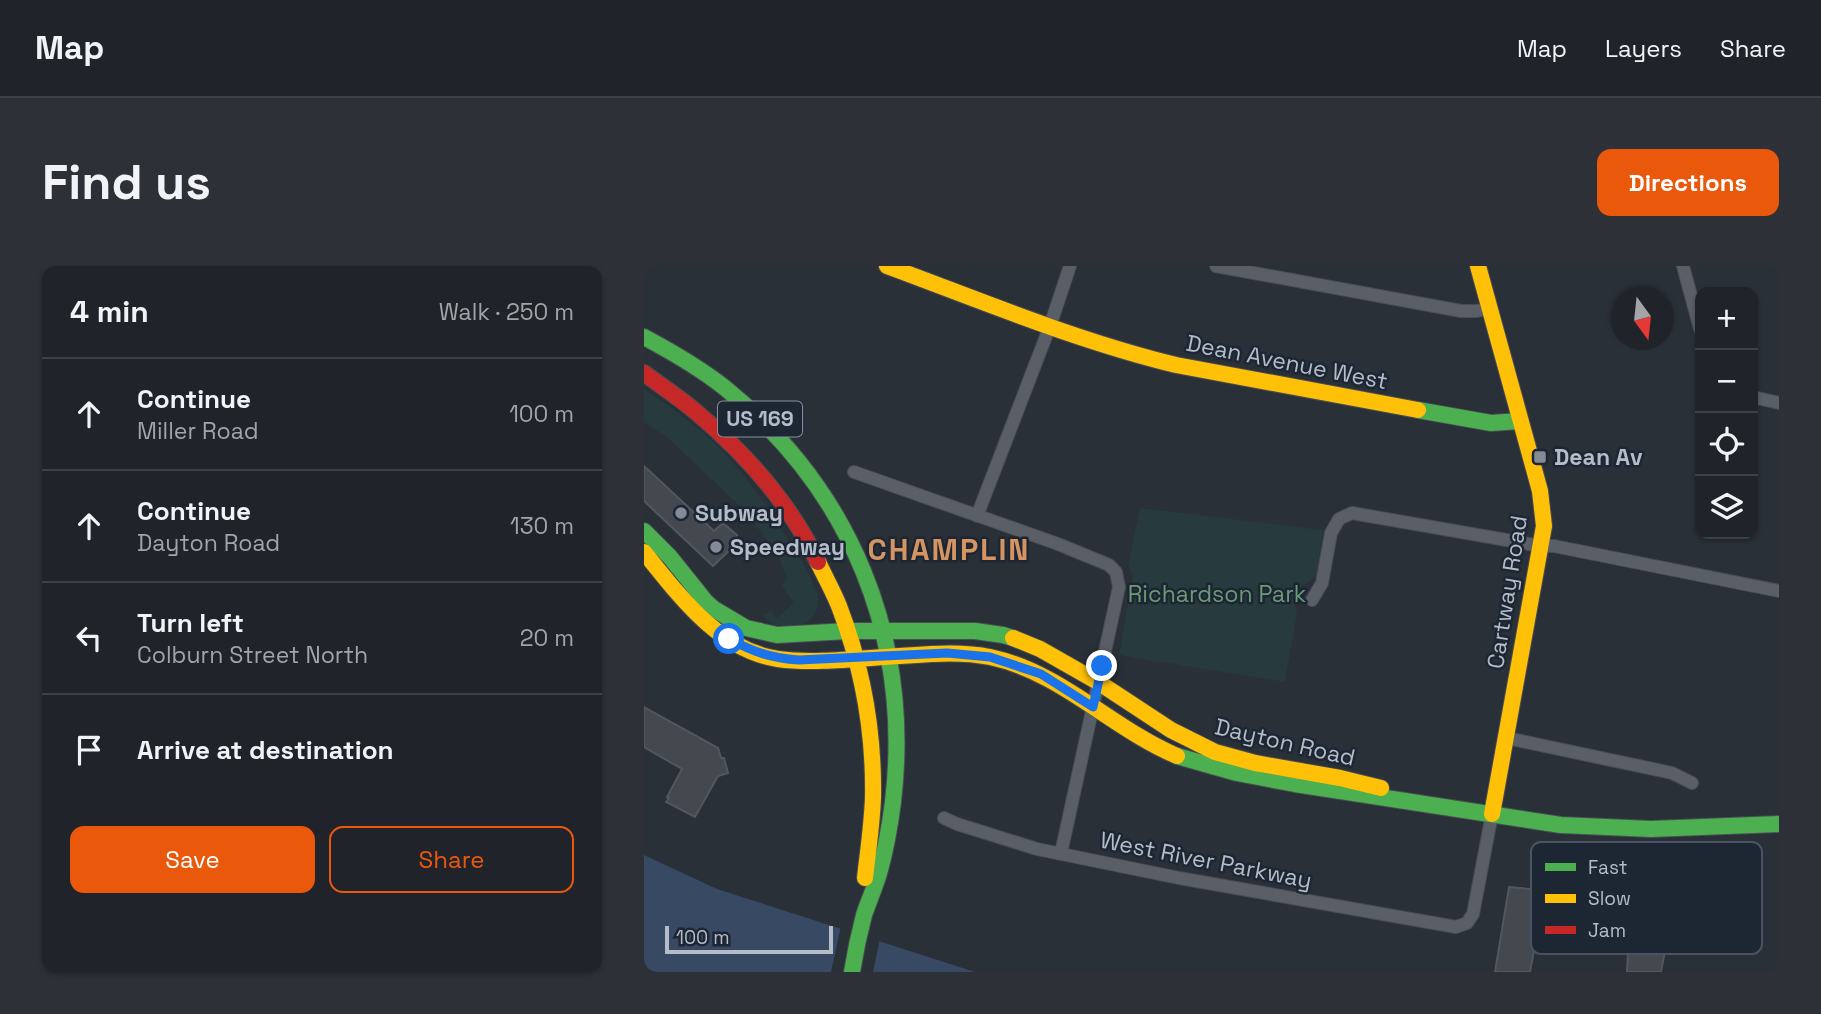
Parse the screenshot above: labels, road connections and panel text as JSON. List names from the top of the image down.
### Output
{
  "streets": {
    "main road": [
      "Dean Avenue West",
      "US 169",
      "Cartway Road",
      "Dayton Road"
    ],
    "street": ["West River Parkway"]
  },
  "crossings": [
    ["Dean Avenue West", "Cartway Road"],
    ["US 169", "Dayton Road"],
    ["Cartway Road", "Dayton Road"],
    ["Cartway Road", "West River Parkway"]
  ],
  "districts": ["CHAMPLIN"],
  "parks": ["Richardson Park"],
  "places": {
    "transit": ["Dean Av"],
    "other": ["Subway", "Speedway"]
  },
  "legend": ["Fast", "Slow", "Jam"],
  "scale_bar": "100 m",
  "north": "bottom",
  "page": {
    "header": "Map",
    "nav": ["Map", "Layers", "Share"],
    "buttons": [
      "Directions",
      ["Save", "Share"]
    ],
    "title": "Find us",
    "heading": ["4 min", "Walk · 250 m"],
    "map_buttons": ["+", "−"],
    "list": [
      ["Continue", "Miller Road", "100 m"],
      ["Continue", "Dayton Road", "130 m"],
      ["Turn left", "Colburn Street North", "20 m"],
      "Arrive at destination"
    ],
    "scale": "100 m"
  }
}
